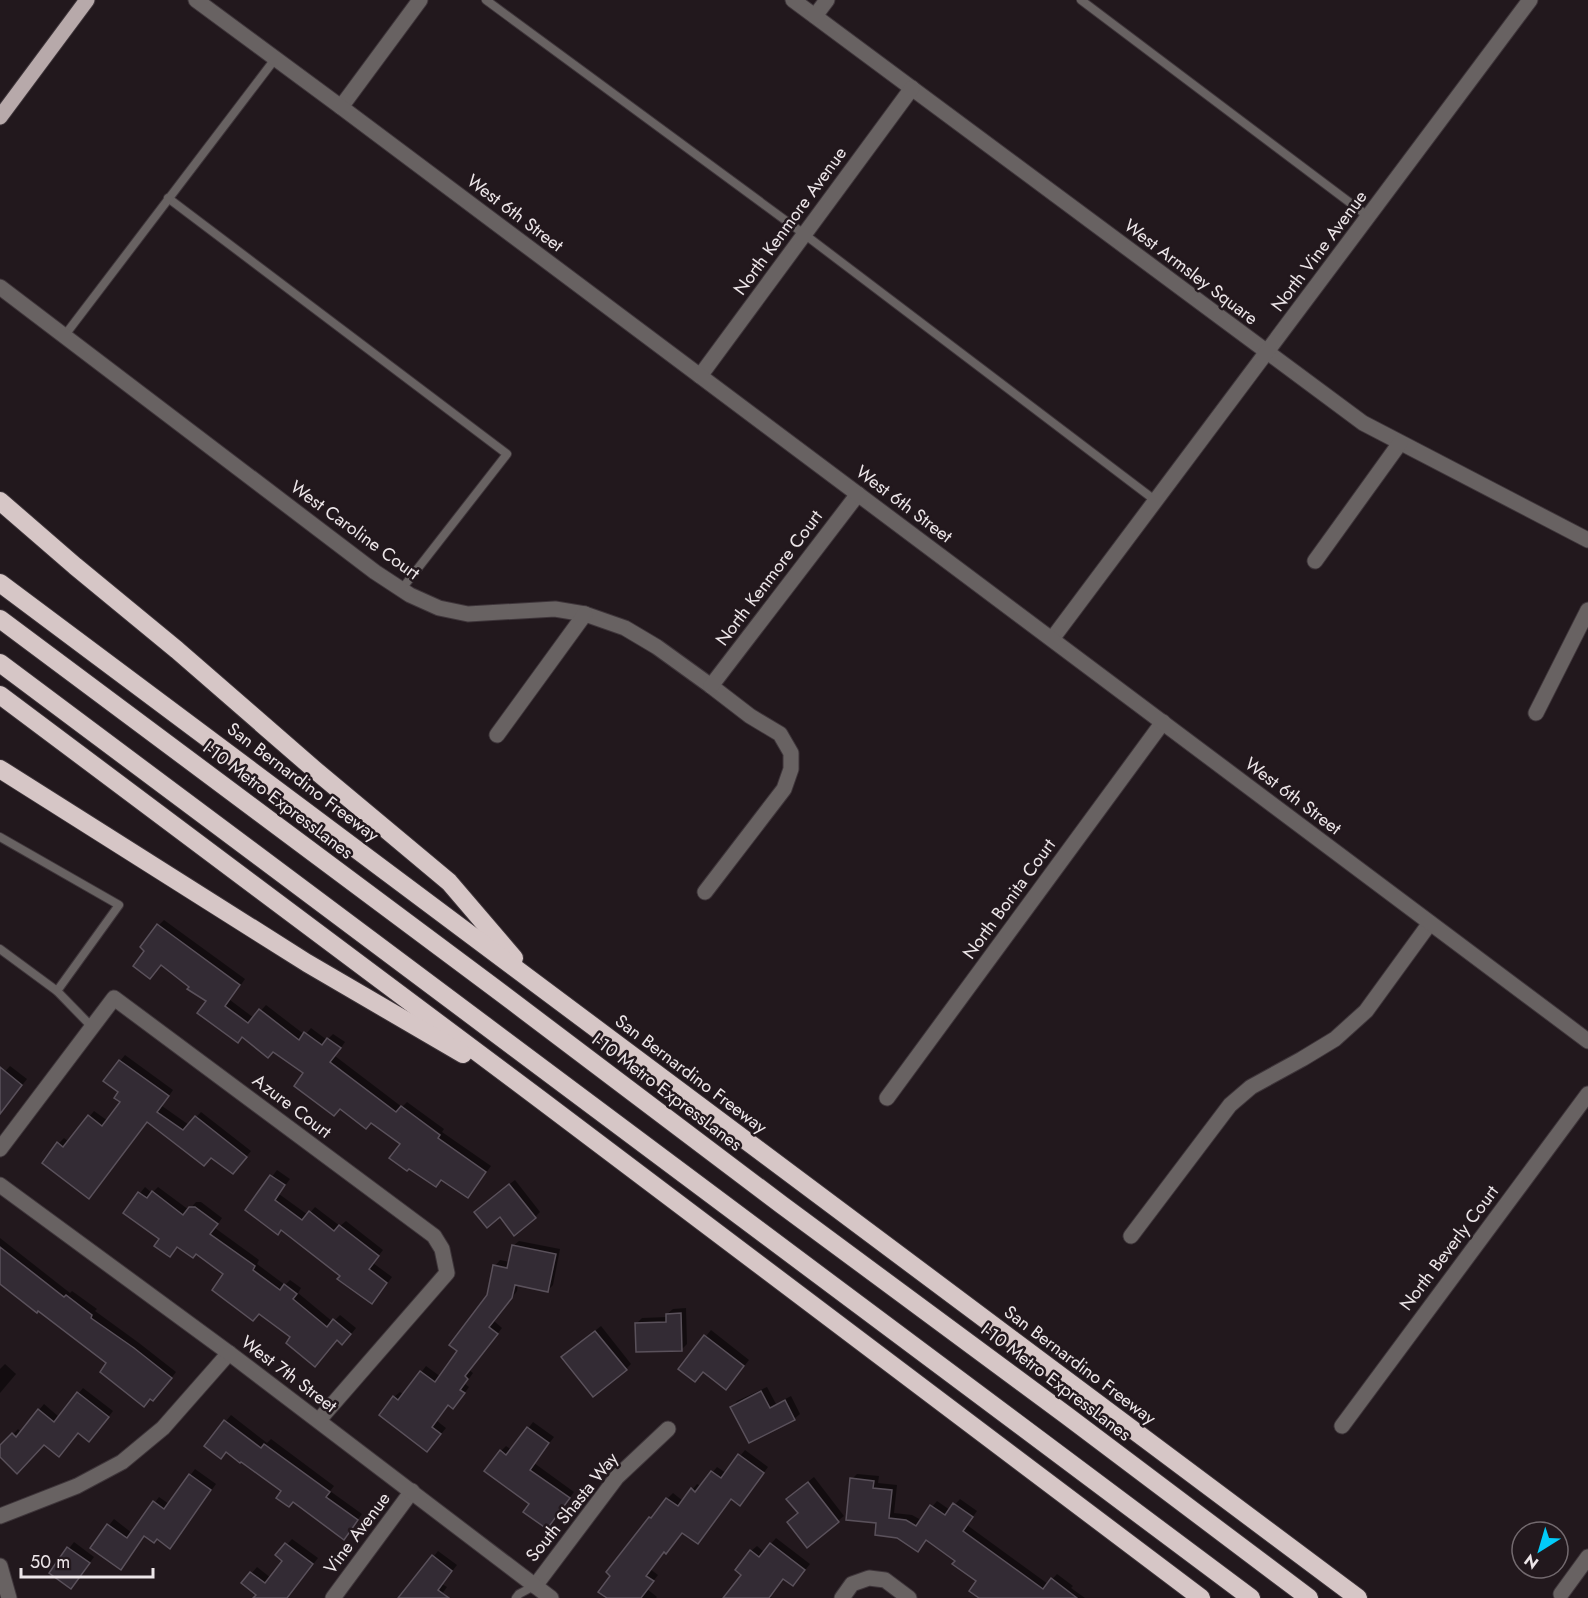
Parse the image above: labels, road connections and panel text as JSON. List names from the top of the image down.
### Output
{
  "streets": {
    "highway": ["San Bernardino Freeway", "I-10 Metro ExpressLanes"],
    "street": [
      "West 6th Street",
      "North Kenmore Avenue",
      "North Vine Avenue",
      "West Armsley Square",
      "West Caroline Court",
      "North Kenmore Court",
      "North Bonita Court",
      "Azure Court",
      "North Beverly Court",
      "West 7th Street",
      "South Shasta Way",
      "Vine Avenue"
    ]
  },
  "crossings": [
    ["West 6th Street", "North Kenmore Avenue"],
    ["West 6th Street", "North Vine Avenue"],
    ["West 6th Street", "North Kenmore Court"],
    ["West 6th Street", "North Bonita Court"],
    ["North Kenmore Avenue", "West Armsley Square"],
    ["North Vine Avenue", "West Armsley Square"],
    ["West Caroline Court", "North Kenmore Court"],
    ["Azure Court", "West 7th Street"],
    ["West 7th Street", "South Shasta Way"],
    ["West 7th Street", "Vine Avenue"]
  ],
  "scale_bar": "50 m",
  "north": "bottom left"
}
